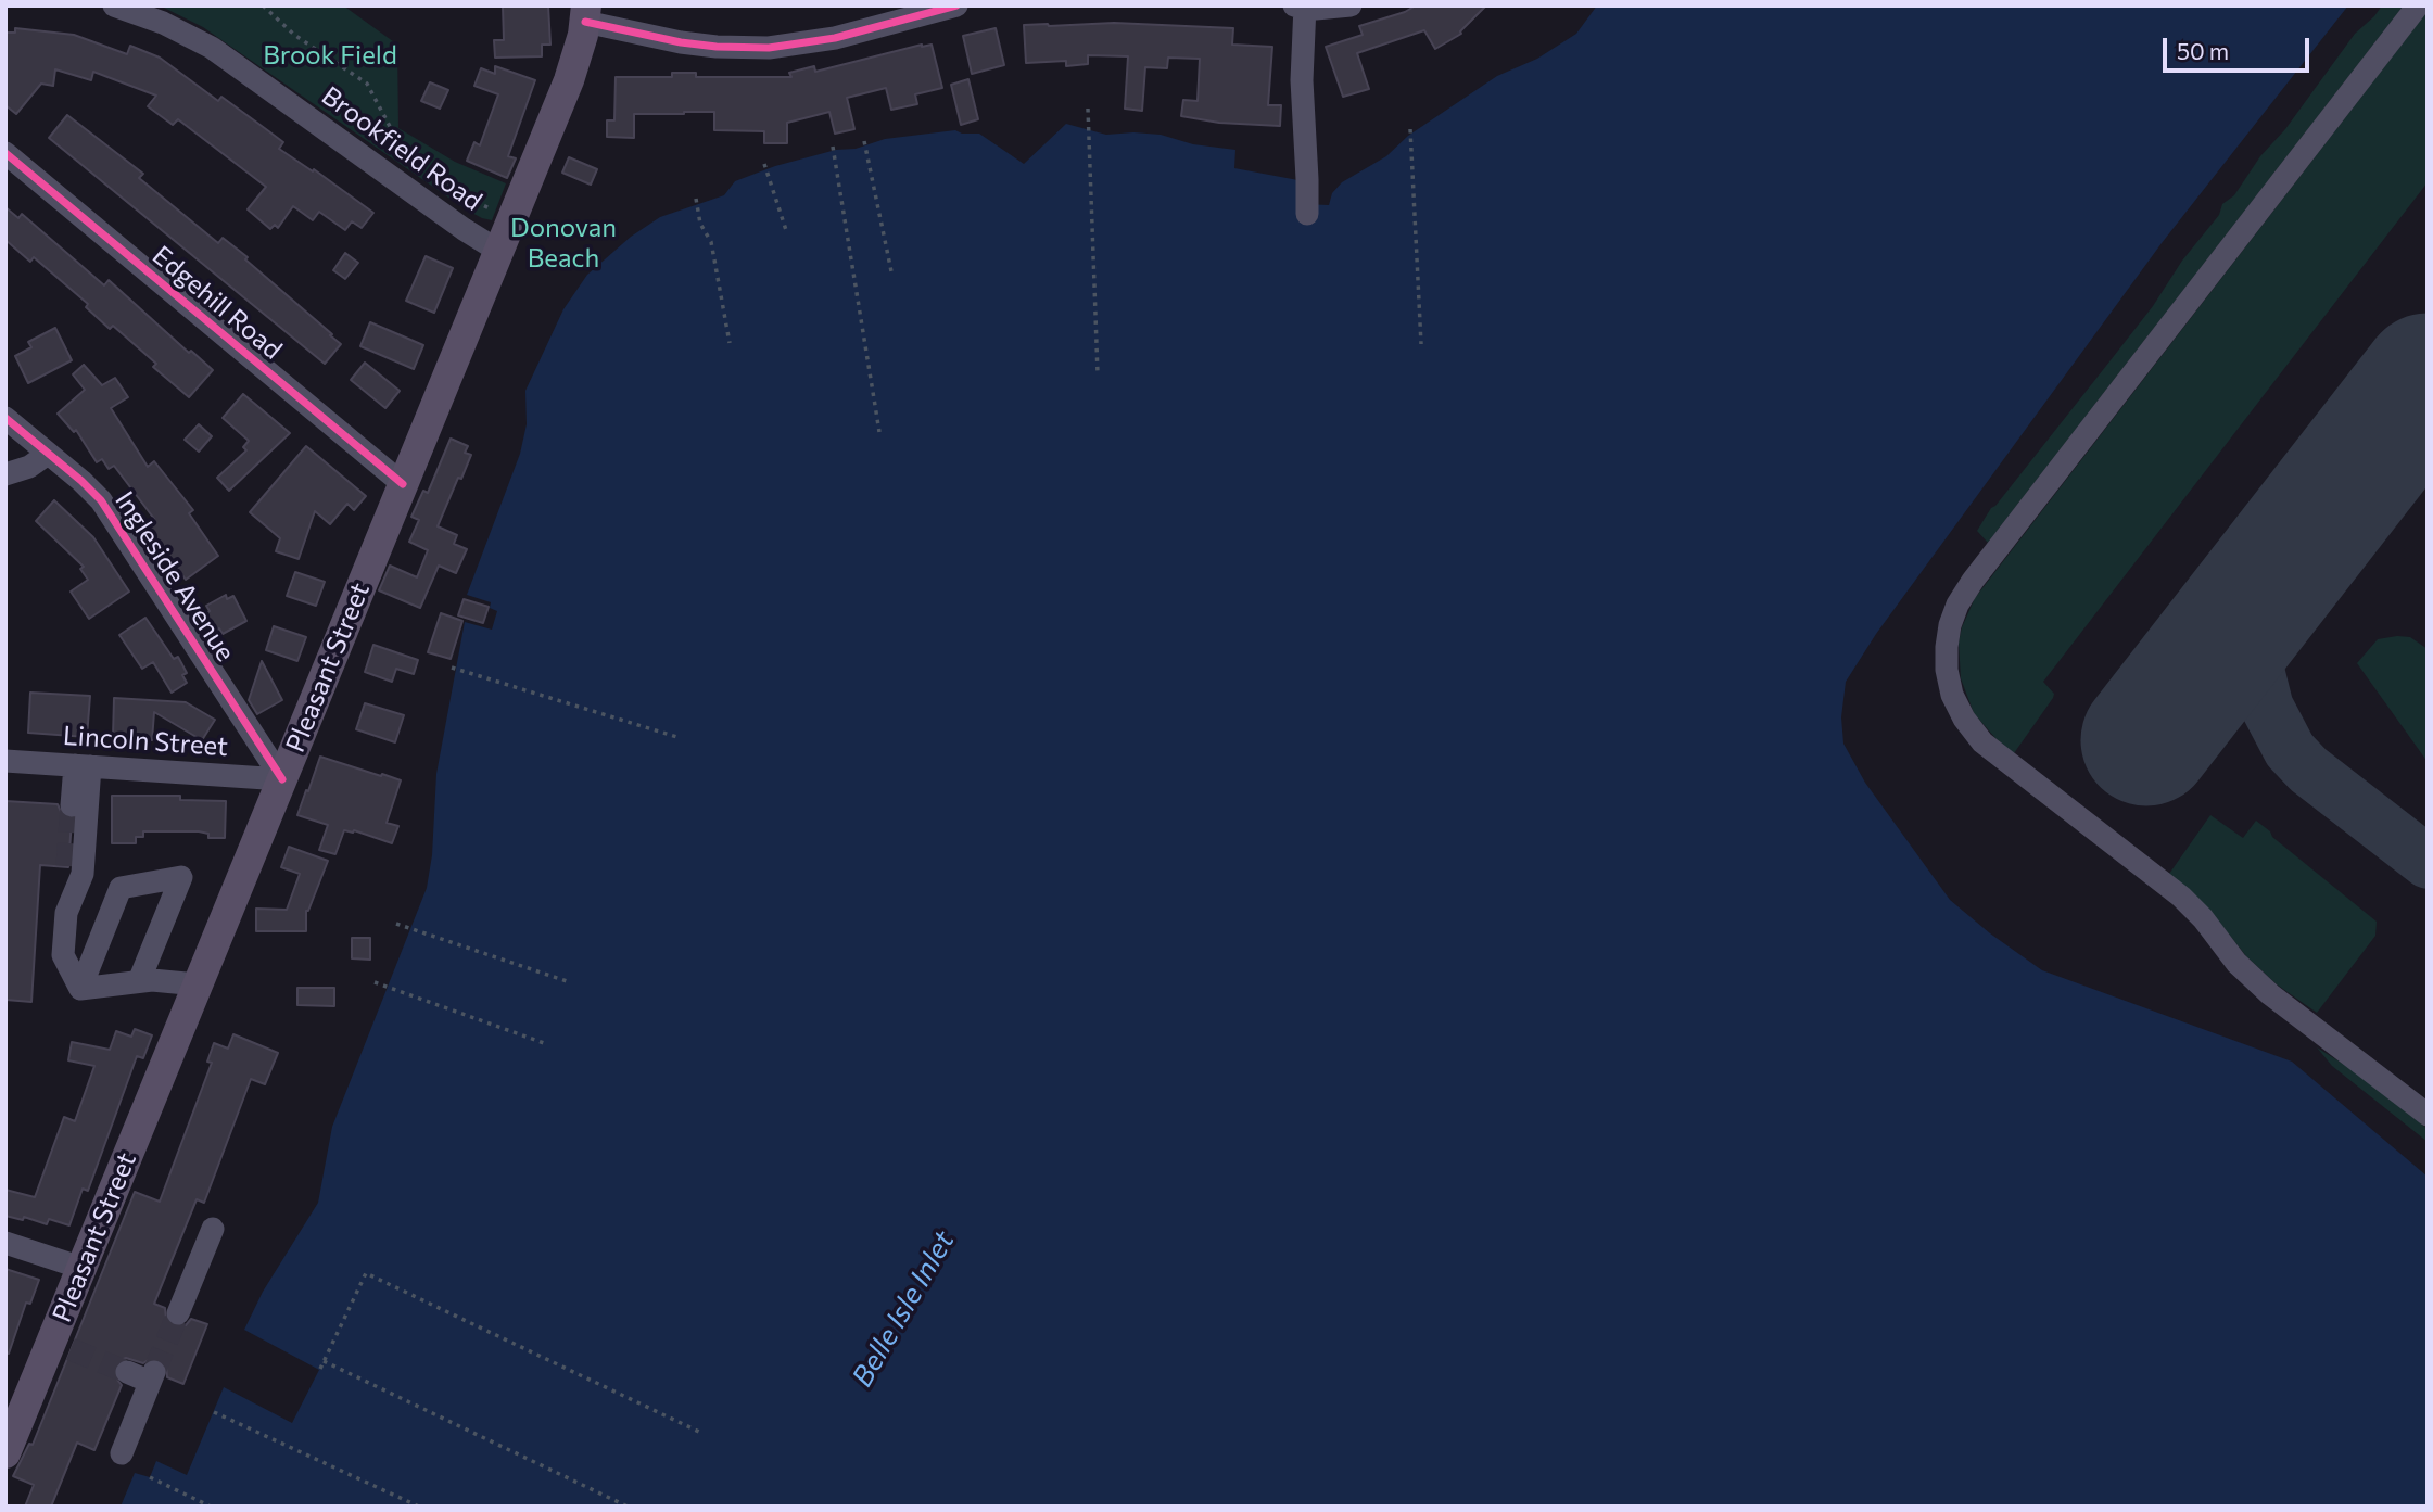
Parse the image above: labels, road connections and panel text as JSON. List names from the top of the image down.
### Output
{
  "streets": {
    "main road": ["Pleasant Street"],
    "street": [
      "Brookfield Road",
      "Edgehill Road",
      "Ingleside Avenue",
      "Lincoln Street"
    ]
  },
  "crossings": [
    ["Brookfield Road", "Pleasant Street"],
    ["Edgehill Road", "Pleasant Street"],
    ["Ingleside Avenue", "Pleasant Street"],
    ["Ingleside Avenue", "Lincoln Street"],
    ["Pleasant Street", "Lincoln Street"]
  ],
  "water": ["Belle Isle Inlet"],
  "parks": ["Brook Field", "Donovan Beach"],
  "scale_bar": "50 m"
}
